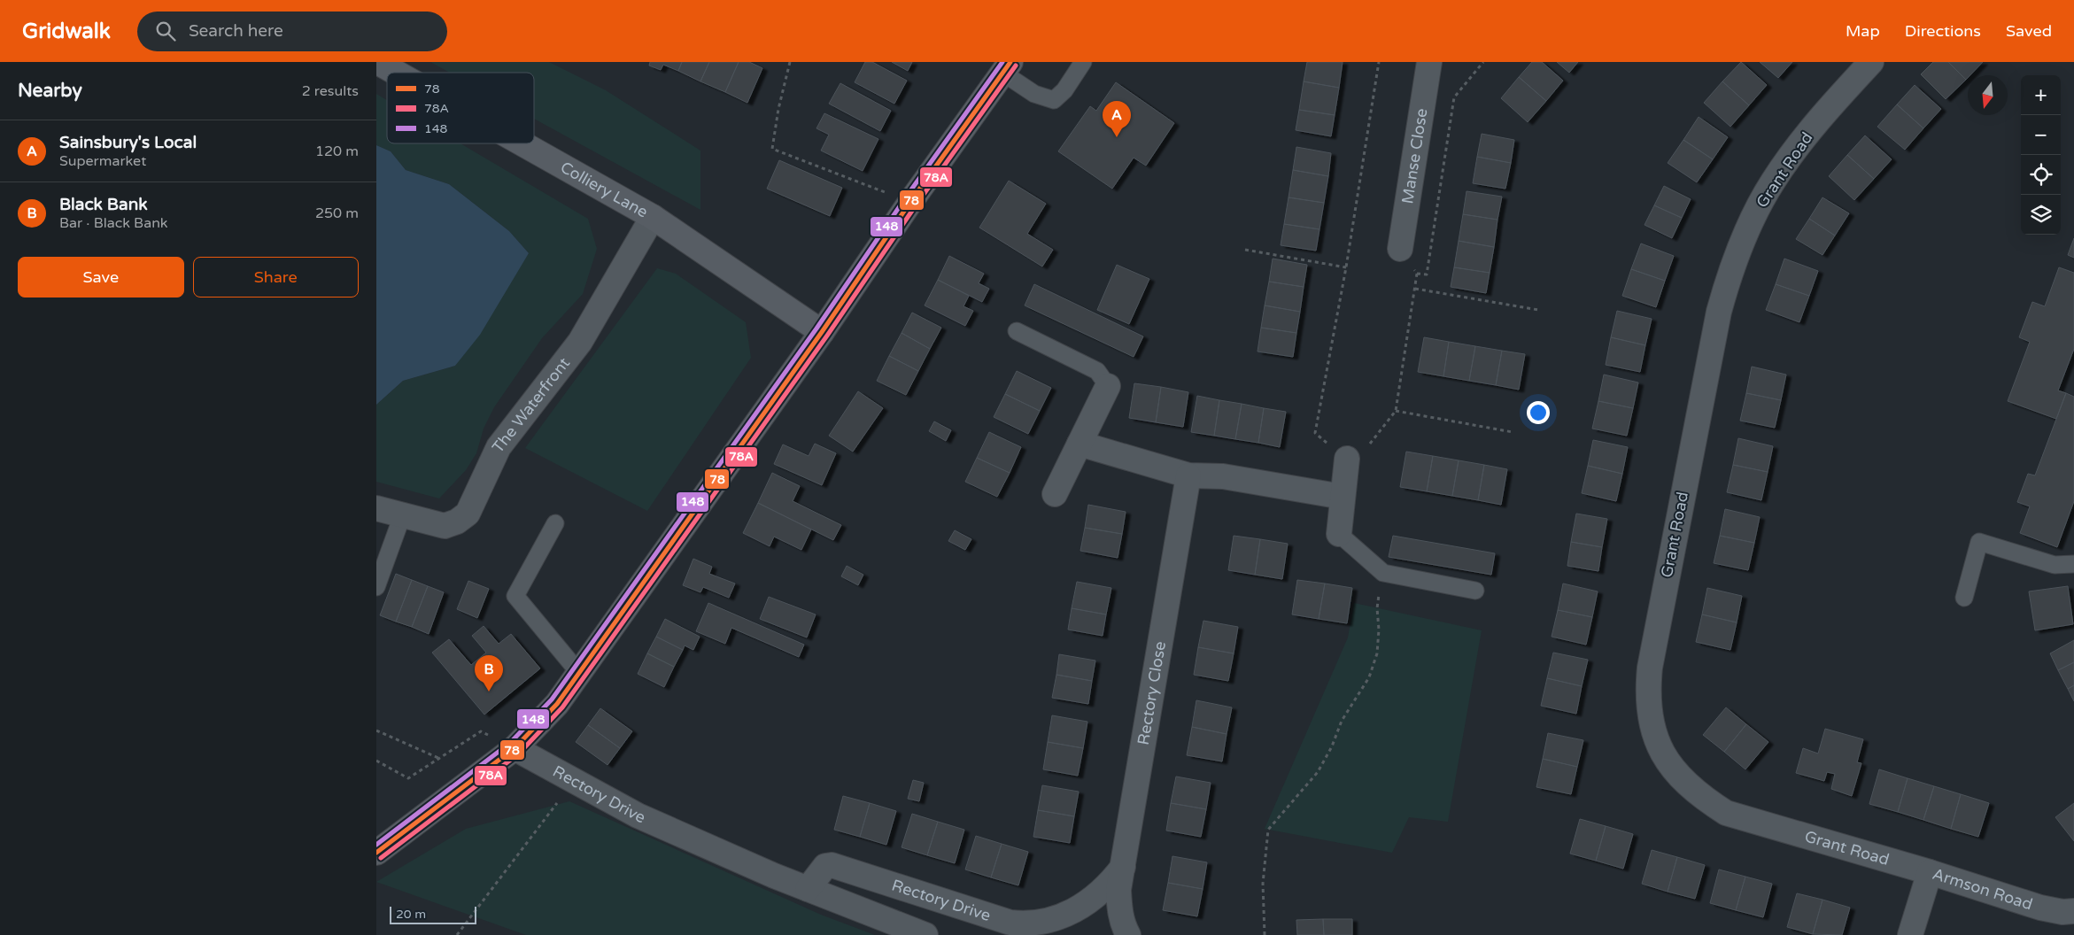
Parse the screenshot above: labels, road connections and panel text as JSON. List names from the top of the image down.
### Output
{
  "streets": {
    "main road": ["Colliery Lane"],
    "street": [
      "Manse Close",
      "Grant Road",
      "The Waterfront",
      "Rectory Close",
      "Rectory Drive",
      "Armson Road"
    ]
  },
  "crossings": [
    ["Grant Road", "Armson Road"],
    ["Colliery Lane", "The Waterfront"],
    ["Rectory Close", "Rectory Drive"]
  ],
  "lines": ["transit line 78", "transit line 148", "transit line 78A"],
  "legend": ["78", "78A", "148"],
  "scale_bar": "20 m",
  "north": "bottom",
  "page": {
    "header": "Gridwalk",
    "search": "Search here",
    "nav": ["Map", "Directions", "Saved"],
    "heading": ["Nearby", "2 results"],
    "map_buttons": ["+", "−"],
    "pins": ["A", "B"],
    "list": [
      {
        "mark": "A",
        "name": "Sainsbury's Local",
        "note": "Supermarket",
        "value": "120 m"
      },
      {
        "mark": "B",
        "name": "Black Bank",
        "note": "Bar · Black Bank",
        "value": "250 m"
      }
    ],
    "buttons": ["Save", "Share"],
    "scale": "20 m"
  }
}
